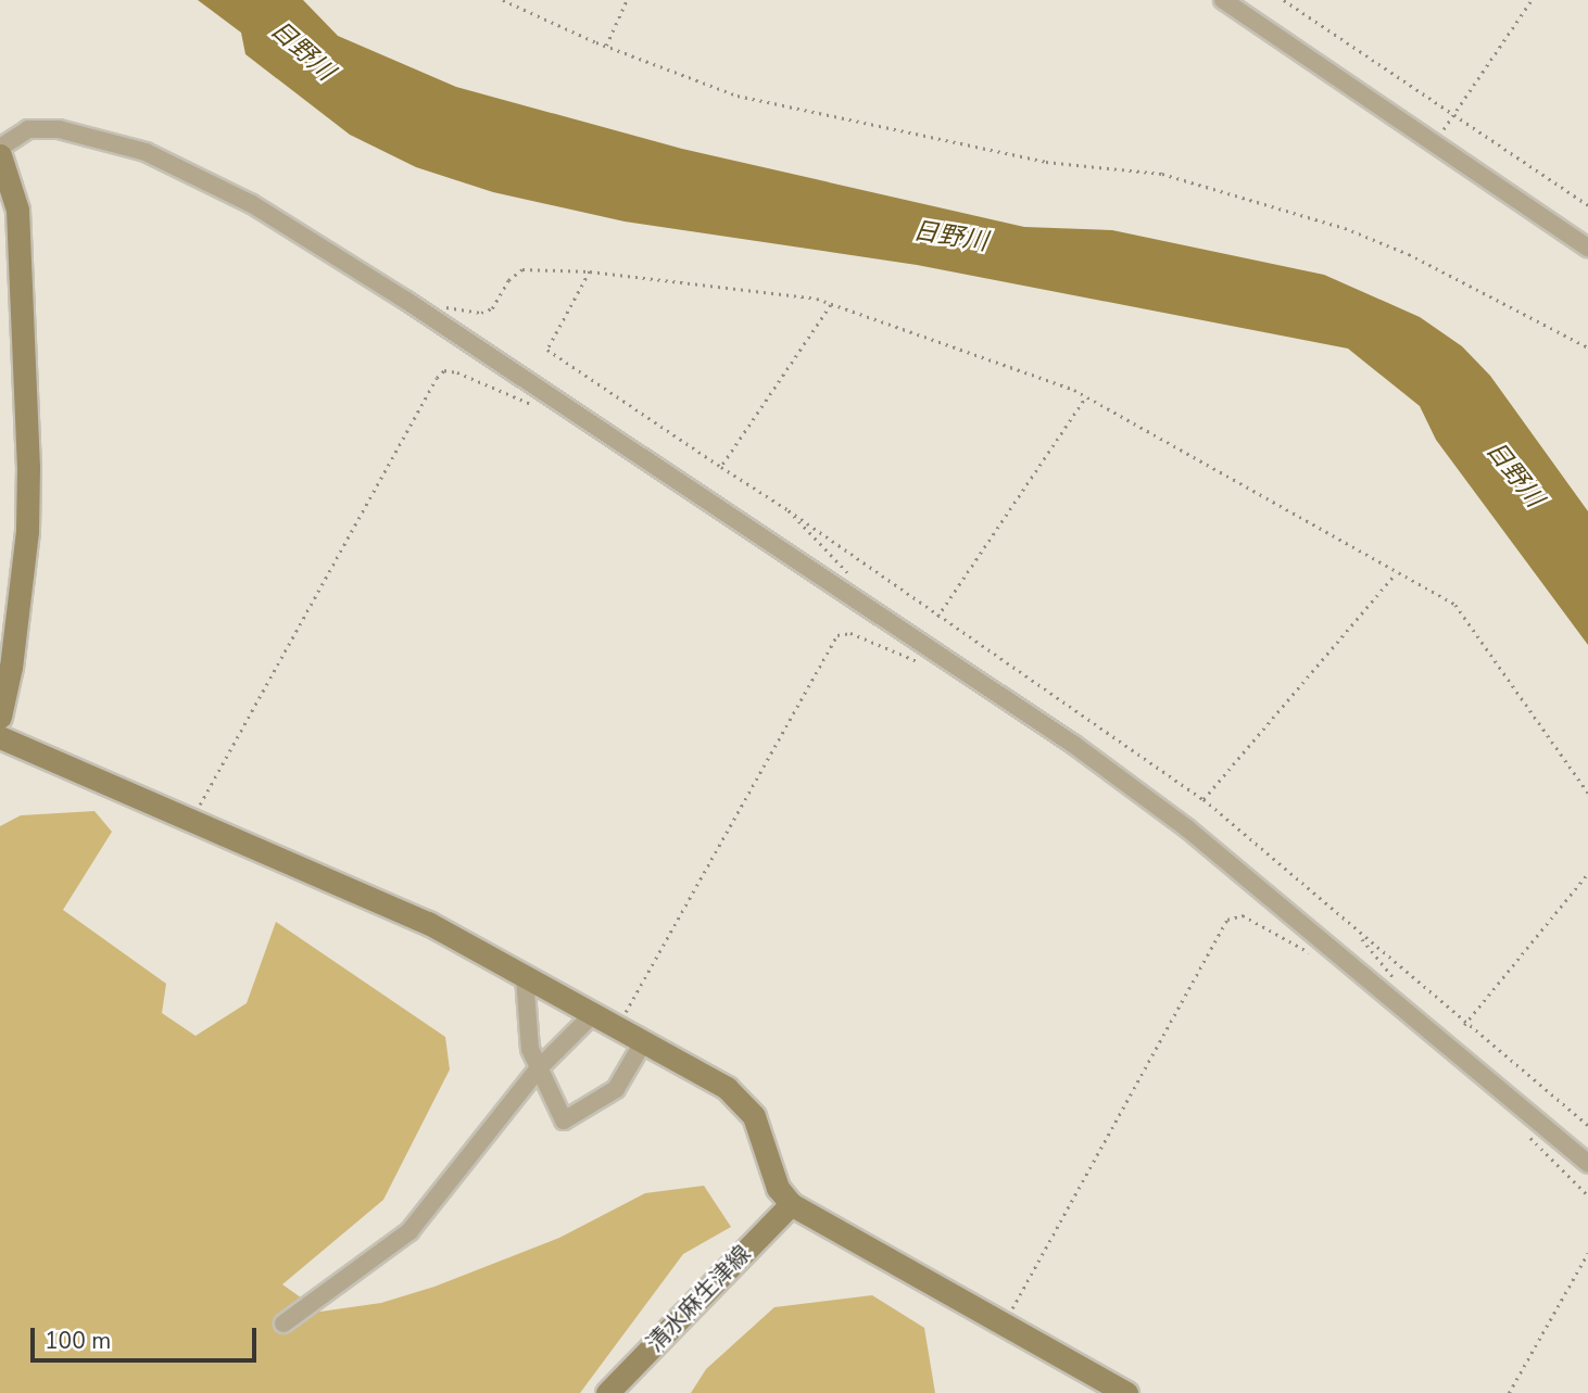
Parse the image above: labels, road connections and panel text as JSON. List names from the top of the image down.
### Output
{
  "streets": {
    "street": ["清水麻生津線"]
  },
  "water": ["日野川"],
  "scale_bar": "100 m"
}
